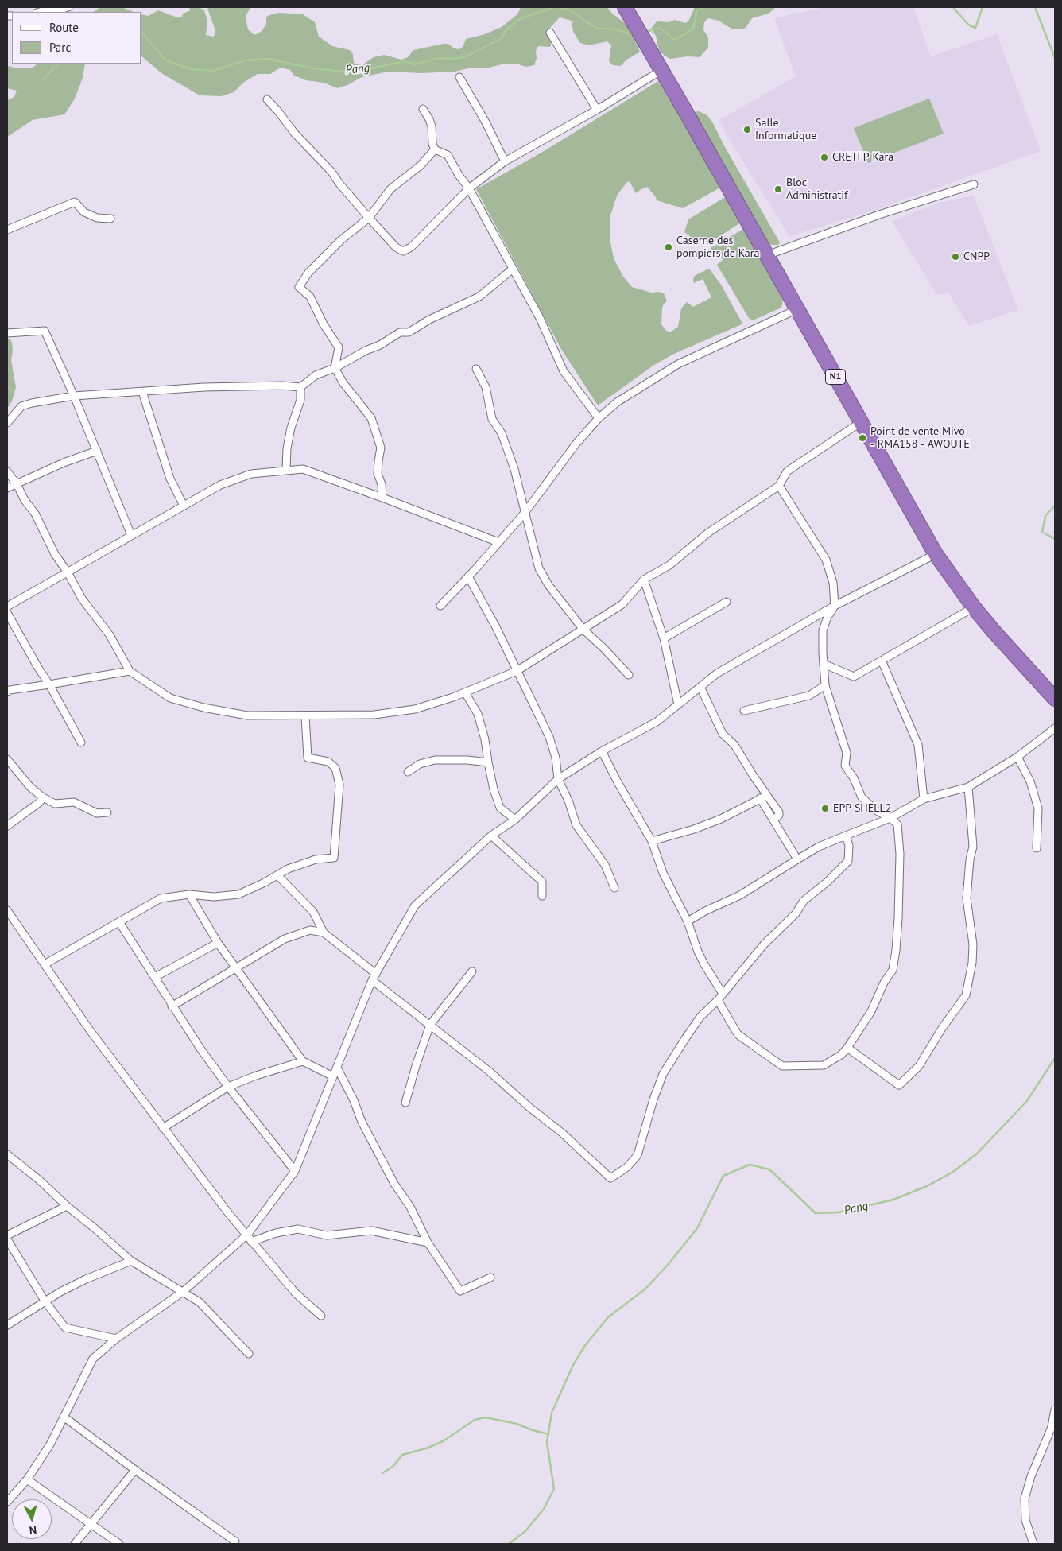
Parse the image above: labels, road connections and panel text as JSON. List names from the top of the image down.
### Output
{
  "streets": {
    "highway": ["N1"]
  },
  "water": ["Pang"],
  "places": [
    "Salle Informatique",
    "CRETFP Kara",
    "Bloc Administratif",
    "Caserne des pompiers de Kara",
    "CNPP",
    "Point de vente Mivo - RMA158 - AWOUTE",
    "EPP SHELL2"
  ],
  "legend": ["Route", "Parc"],
  "north": "bottom"
}
